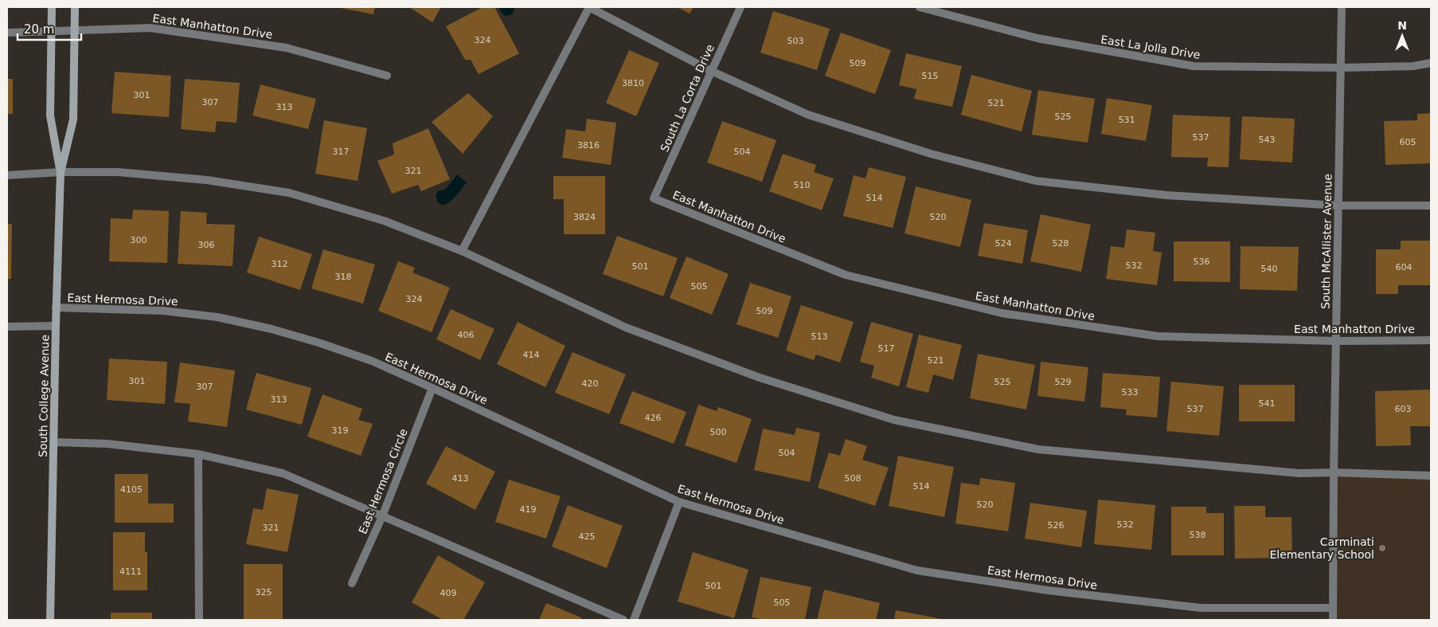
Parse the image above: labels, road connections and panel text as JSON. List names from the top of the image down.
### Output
{
  "streets": {
    "street": [
      "East Manhatton Drive",
      "East La Jolla Drive",
      "South La Corta Drive",
      "South McAllister Avenue",
      "East Hermosa Drive",
      "South College Avenue",
      "East Hermosa Circle"
    ]
  },
  "crossings": [
    ["East Manhatton Drive", "South La Corta Drive"],
    ["East Manhatton Drive", "South McAllister Avenue"],
    ["East Manhatton Drive", "South College Avenue"],
    ["East La Jolla Drive", "South McAllister Avenue"],
    ["South McAllister Avenue", "East Hermosa Drive"],
    ["East Hermosa Drive", "South College Avenue"],
    ["East Hermosa Drive", "East Hermosa Circle"]
  ],
  "places": ["Carminati Elementary School"],
  "house_numbers": [
    "324",
    "503",
    "509",
    "515",
    "3810",
    "301",
    "307",
    "521",
    "313",
    "525",
    "531",
    "537",
    "543",
    "605",
    "3816",
    "317",
    "504",
    "321",
    "510",
    "514",
    "3824",
    "520",
    "300",
    "524",
    "528",
    "306",
    "536",
    "312",
    "532",
    "501",
    "604",
    "540",
    "318",
    "505",
    "324",
    "509",
    "406",
    "513",
    "517",
    "414",
    "521",
    "301",
    "525",
    "529",
    "420",
    "307",
    "533",
    "313",
    "541",
    "537",
    "603",
    "426",
    "319",
    "500",
    "504",
    "413",
    "508",
    "514",
    "4105",
    "520",
    "419",
    "532",
    "526",
    "321",
    "538",
    "425",
    "4111",
    "501",
    "325",
    "409",
    "505"
  ],
  "scale_bar": "20 m",
  "north": "top"
}
